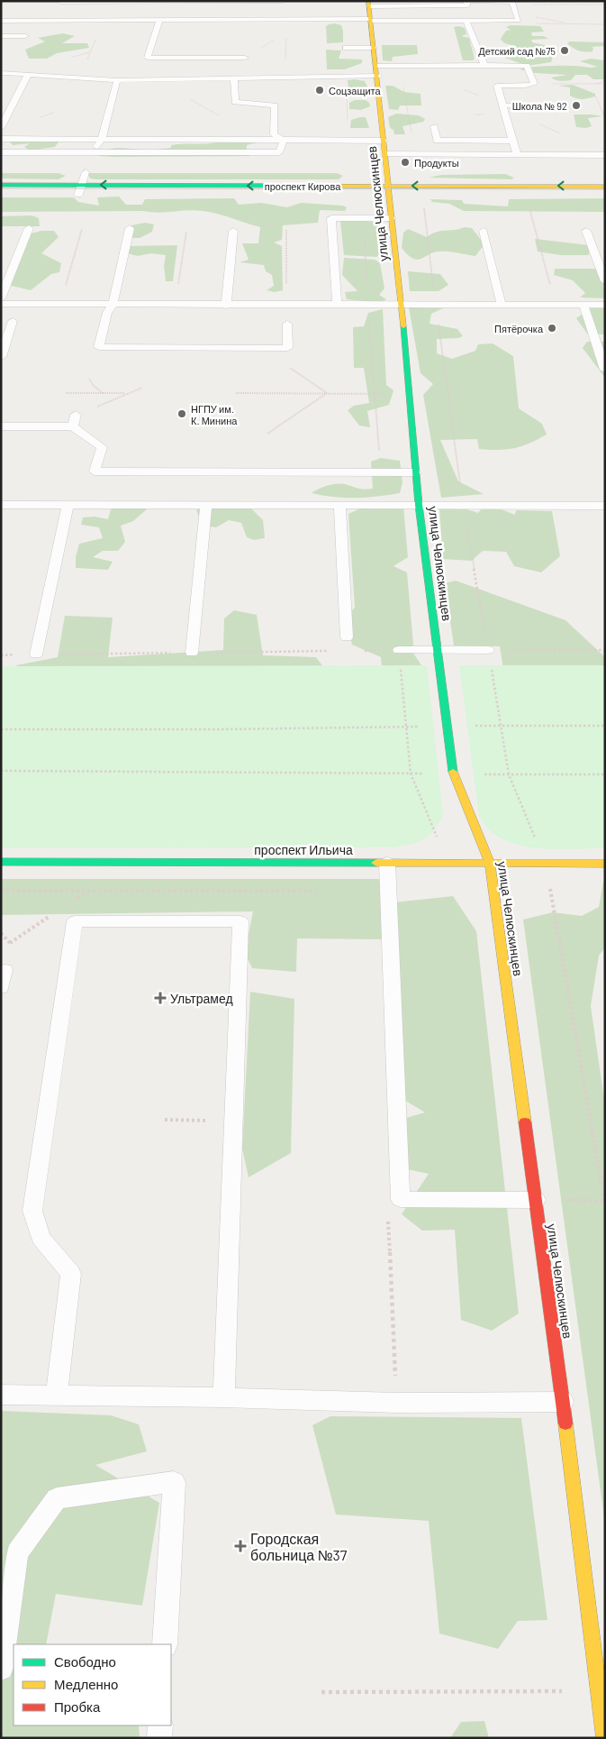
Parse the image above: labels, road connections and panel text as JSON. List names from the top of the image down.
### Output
{
  "streets": {
    "street": ["проспект Кирова", "улица Челюскинцев", "проспект Ильича"]
  },
  "crossings": [
    ["проспект Кирова", "улица Челюскинцев"],
    ["улица Челюскинцев", "проспект Ильича"]
  ],
  "places": {
    "other": [
      "Детский сад №75",
      "Соцзащита",
      "Школа № 92",
      "Продукты",
      "Пятёрочка",
      "НГПУ им. К. Минина"
    ],
    "health": ["Ультрамед", "Городская больница №37"]
  },
  "legend": ["Свободно", "Медленно", "Пробка"]
}
